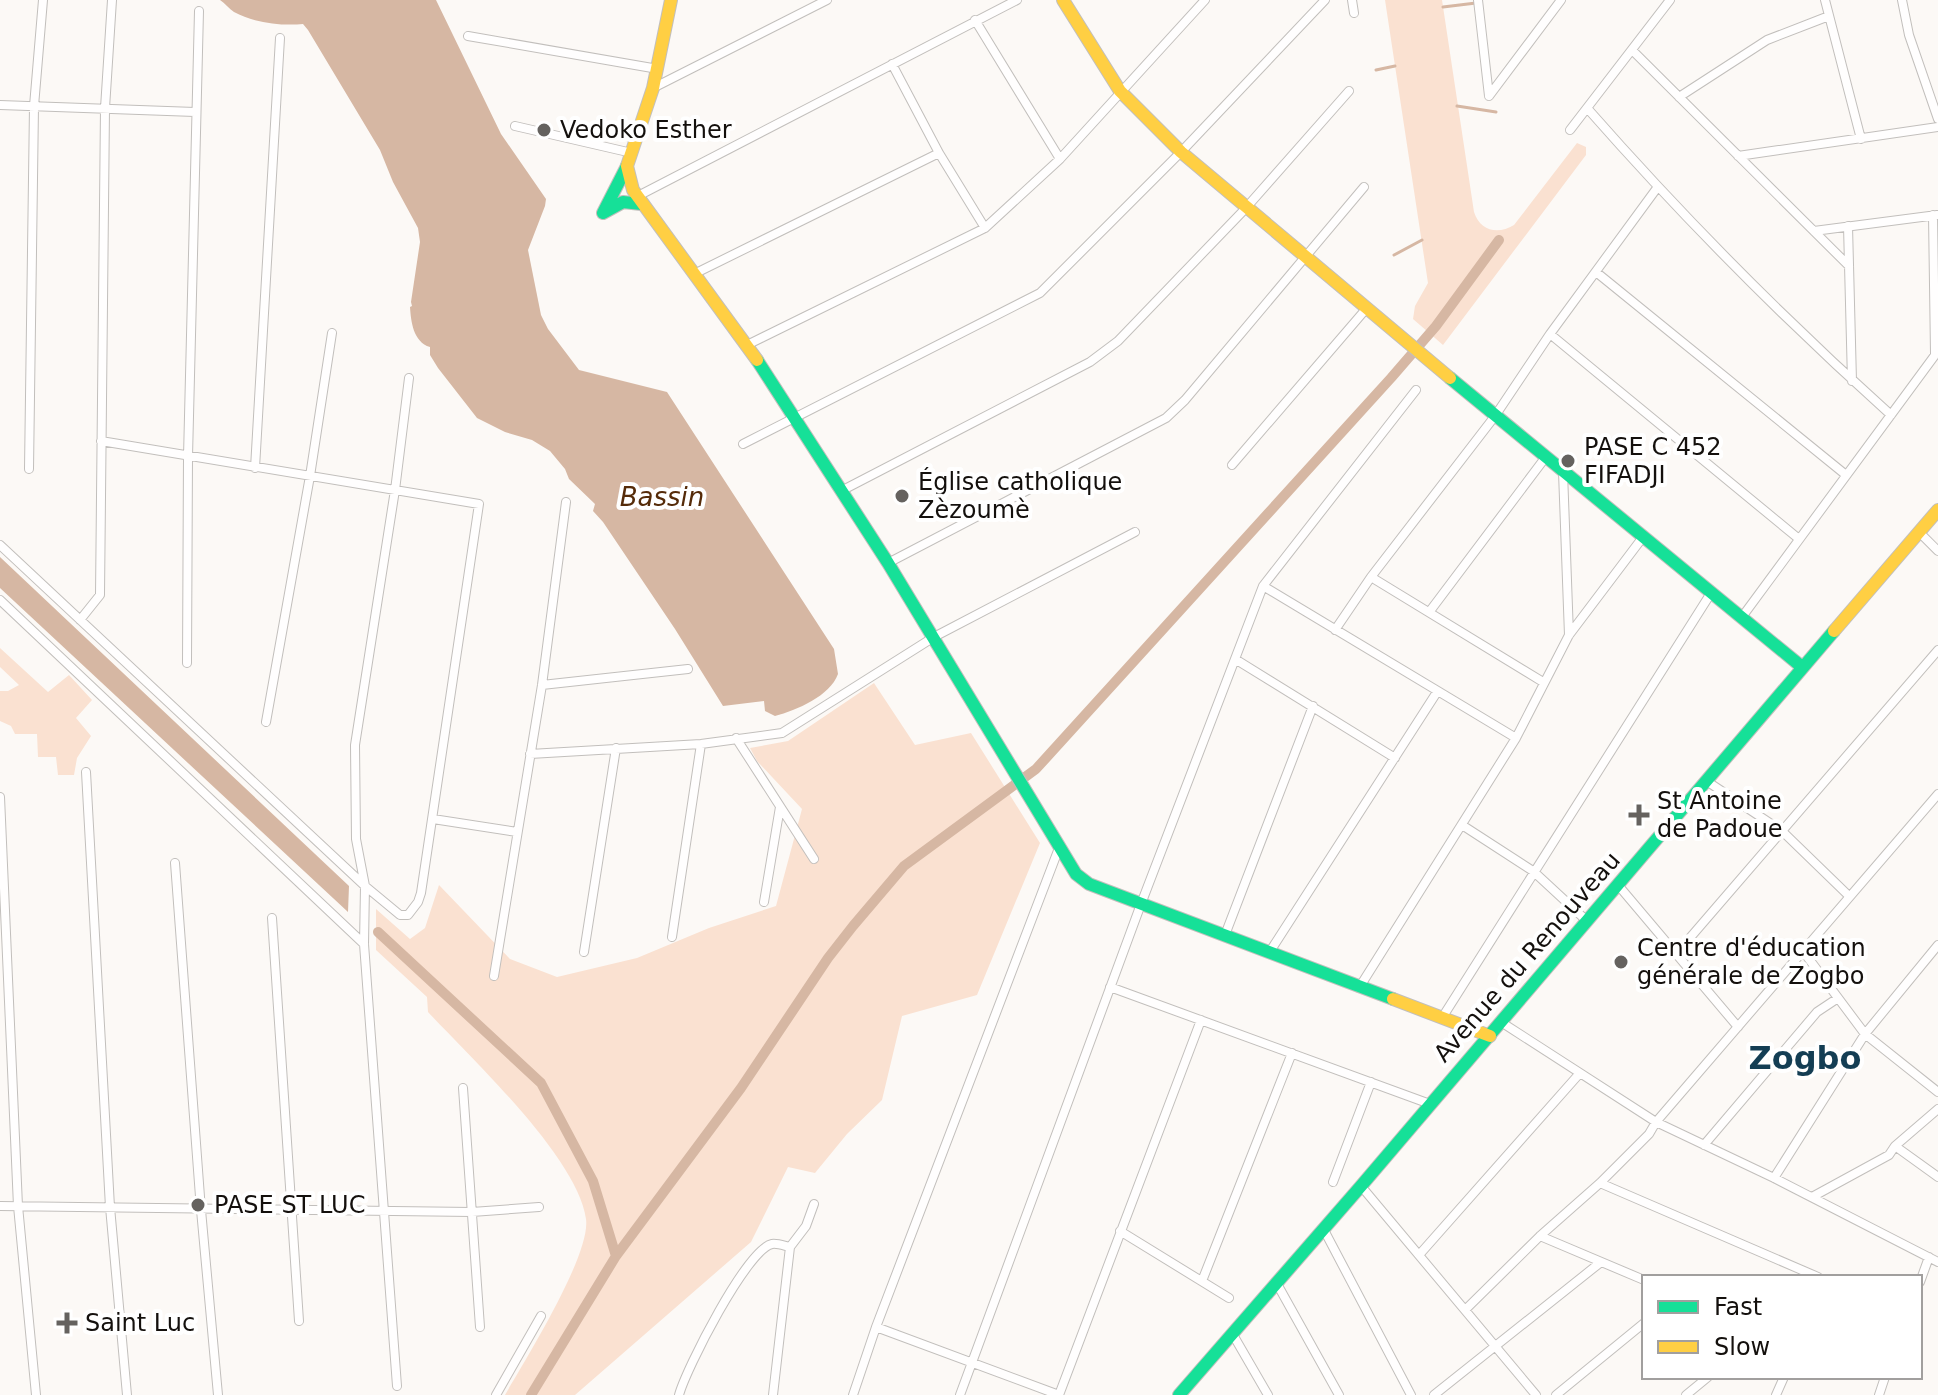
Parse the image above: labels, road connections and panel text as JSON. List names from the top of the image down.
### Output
{
  "streets": {
    "street": ["Avenue du Renouveau"]
  },
  "districts": ["Zogbo"],
  "water": ["Bassin"],
  "places": {
    "other": [
      "Vedoko Esther",
      "PASE C 452 FIFADJI",
      "Église catholique Zèzoumè",
      "Centre d'éducation générale de Zogbo",
      "PASE ST LUC"
    ],
    "health": ["St Antoine de Padoue", "Saint Luc"]
  },
  "legend": ["Fast", "Slow"]
}
